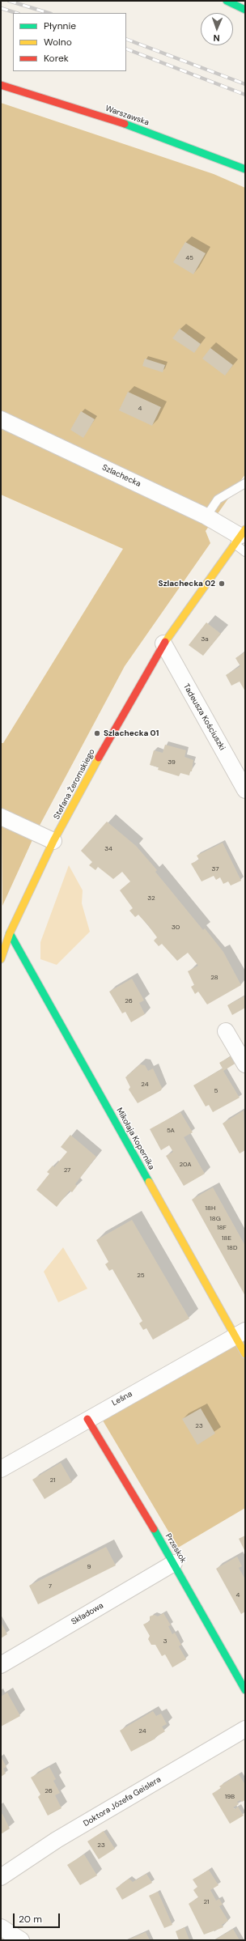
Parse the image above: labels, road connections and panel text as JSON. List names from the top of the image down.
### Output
{
  "streets": {
    "street": [
      "Warszawska",
      "Szlachecka",
      "Tadeusza Kościuszki",
      "Stefana Żeromskiego",
      "Mikołaja Kopernika",
      "Leśna",
      "Przeskok",
      "Składowa",
      "Doktora Józefa Geislera"
    ]
  },
  "crossings": [
    ["Szlachecka", "Stefana Żeromskiego"],
    ["Tadeusza Kościuszki", "Stefana Żeromskiego"],
    ["Stefana Żeromskiego", "Mikołaja Kopernika"],
    ["Mikołaja Kopernika", "Leśna"],
    ["Leśna", "Przeskok"],
    ["Przeskok", "Składowa"]
  ],
  "places": ["Szlachecka 02", "Szlachecka 01"],
  "house_numbers": [
    "45",
    "4",
    "3a",
    "39",
    "34",
    "37",
    "32",
    "30",
    "28",
    "26",
    "24",
    "5",
    "5A",
    "20A",
    "27",
    "18H",
    "18G",
    "18F",
    "18E",
    "18D",
    "25",
    "23",
    "21",
    "9",
    "7",
    "4",
    "3",
    "24",
    "26",
    "19B",
    "23",
    "21"
  ],
  "legend": ["Płynnie", "Wolno", "Korek"],
  "scale_bar": "20 m",
  "north": "bottom"
}
